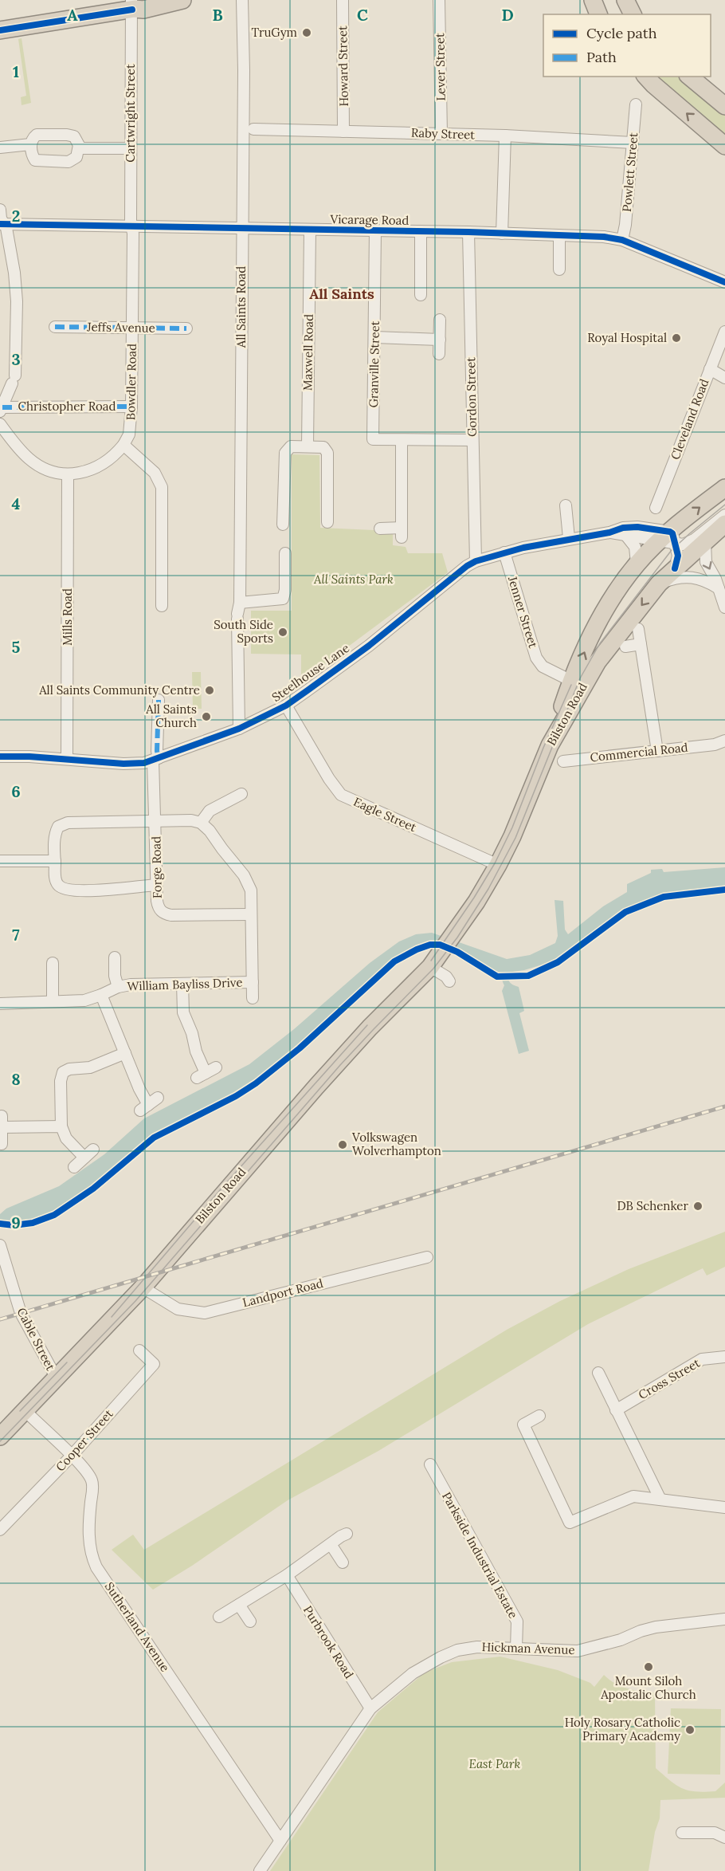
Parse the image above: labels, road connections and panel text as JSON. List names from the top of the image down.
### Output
{
  "streets": {
    "highway": ["Bilston Road"],
    "street": [
      "Howard Street",
      "Lever Street",
      "Cartwright Street",
      "Raby Street",
      "Powlett Street",
      "Vicarage Road",
      "All Saints Road",
      "Jeffs Avenue",
      "Maxwell Road",
      "Granville Street",
      "Bowdler Road",
      "Gordon Street",
      "Christopher Road",
      "Cleveland Road",
      "Jenner Street",
      "Mills Road",
      "Steelhouse Lane",
      "Commercial Road",
      "Eagle Street",
      "Forge Road",
      "William Bayliss Drive",
      "Landport Road",
      "Cable Street",
      "Cross Street",
      "Cooper Street",
      "Parkside Industrial Estate",
      "Sutherland Avenue",
      "Purbrook Road",
      "Hickman Avenue"
    ]
  },
  "crossings": [
    ["Howard Street", "Raby Street"],
    ["Lever Street", "Raby Street"],
    ["Cartwright Street", "Vicarage Road"],
    ["Cartwright Street", "Bowdler Road"],
    ["Raby Street", "Powlett Street"],
    ["Powlett Street", "Vicarage Road"],
    ["Vicarage Road", "All Saints Road"],
    ["Vicarage Road", "Maxwell Road"],
    ["Vicarage Road", "Granville Street"],
    ["Vicarage Road", "Bowdler Road"],
    ["Vicarage Road", "Gordon Street"],
    ["All Saints Road", "Steelhouse Lane"],
    ["Jeffs Avenue", "Bowdler Road"],
    ["Granville Street", "Gordon Street"],
    ["Bowdler Road", "Christopher Road"],
    ["Gordon Street", "Steelhouse Lane"],
    ["Jenner Street", "Steelhouse Lane"],
    ["Jenner Street", "Bilston Road"],
    ["Mills Road", "Steelhouse Lane"],
    ["Steelhouse Lane", "Bilston Road"],
    ["Steelhouse Lane", "Eagle Street"],
    ["Steelhouse Lane", "Forge Road"],
    ["Bilston Road", "Eagle Street"],
    ["Bilston Road", "Landport Road"],
    ["Bilston Road", "Cable Street"],
    ["Bilston Road", "Sutherland Avenue"],
    ["Forge Road", "William Bayliss Drive"],
    ["Cooper Street", "Sutherland Avenue"],
    ["Parkside Industrial Estate", "Hickman Avenue"],
    ["Sutherland Avenue", "Hickman Avenue"],
    ["Purbrook Road", "Hickman Avenue"]
  ],
  "districts": ["All Saints"],
  "parks": ["All Saints Park", "East Park"],
  "places": [
    "TruGym",
    "Royal Hospital",
    "South Side Sports",
    "All Saints Community Centre",
    "All Saints Church",
    "Volkswagen Wolverhampton",
    "DB Schenker",
    "Mount Siloh Apostalic Church",
    "Holy Rosary Catholic Primary Academy"
  ],
  "legend": ["Cycle path", "Path"],
  "grid": {
    "columns": [
      "A",
      "B",
      "C",
      "D"
    ],
    "rows": [
      "1",
      "2",
      "3",
      "4",
      "5",
      "6",
      "7",
      "8",
      "9"
    ]
  }
}
